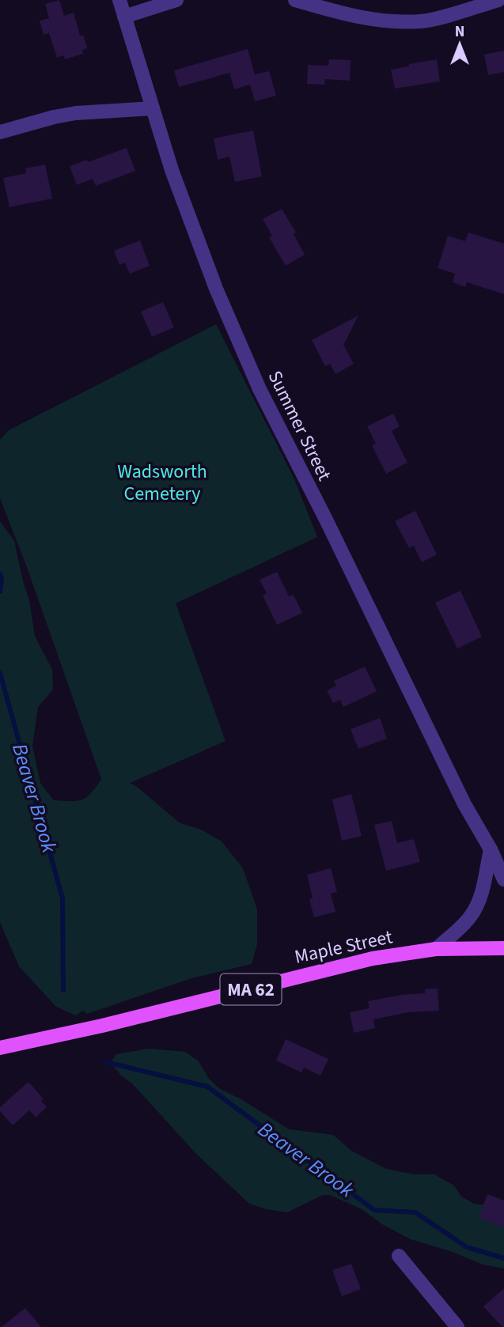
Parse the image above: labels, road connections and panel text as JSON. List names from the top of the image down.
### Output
{
  "streets": {
    "main road": ["Maple Street", "MA 62"],
    "street": ["Summer Street"]
  },
  "water": ["Beaver Brook"],
  "parks": ["Wadsworth Cemetery"],
  "north": "top"
}
